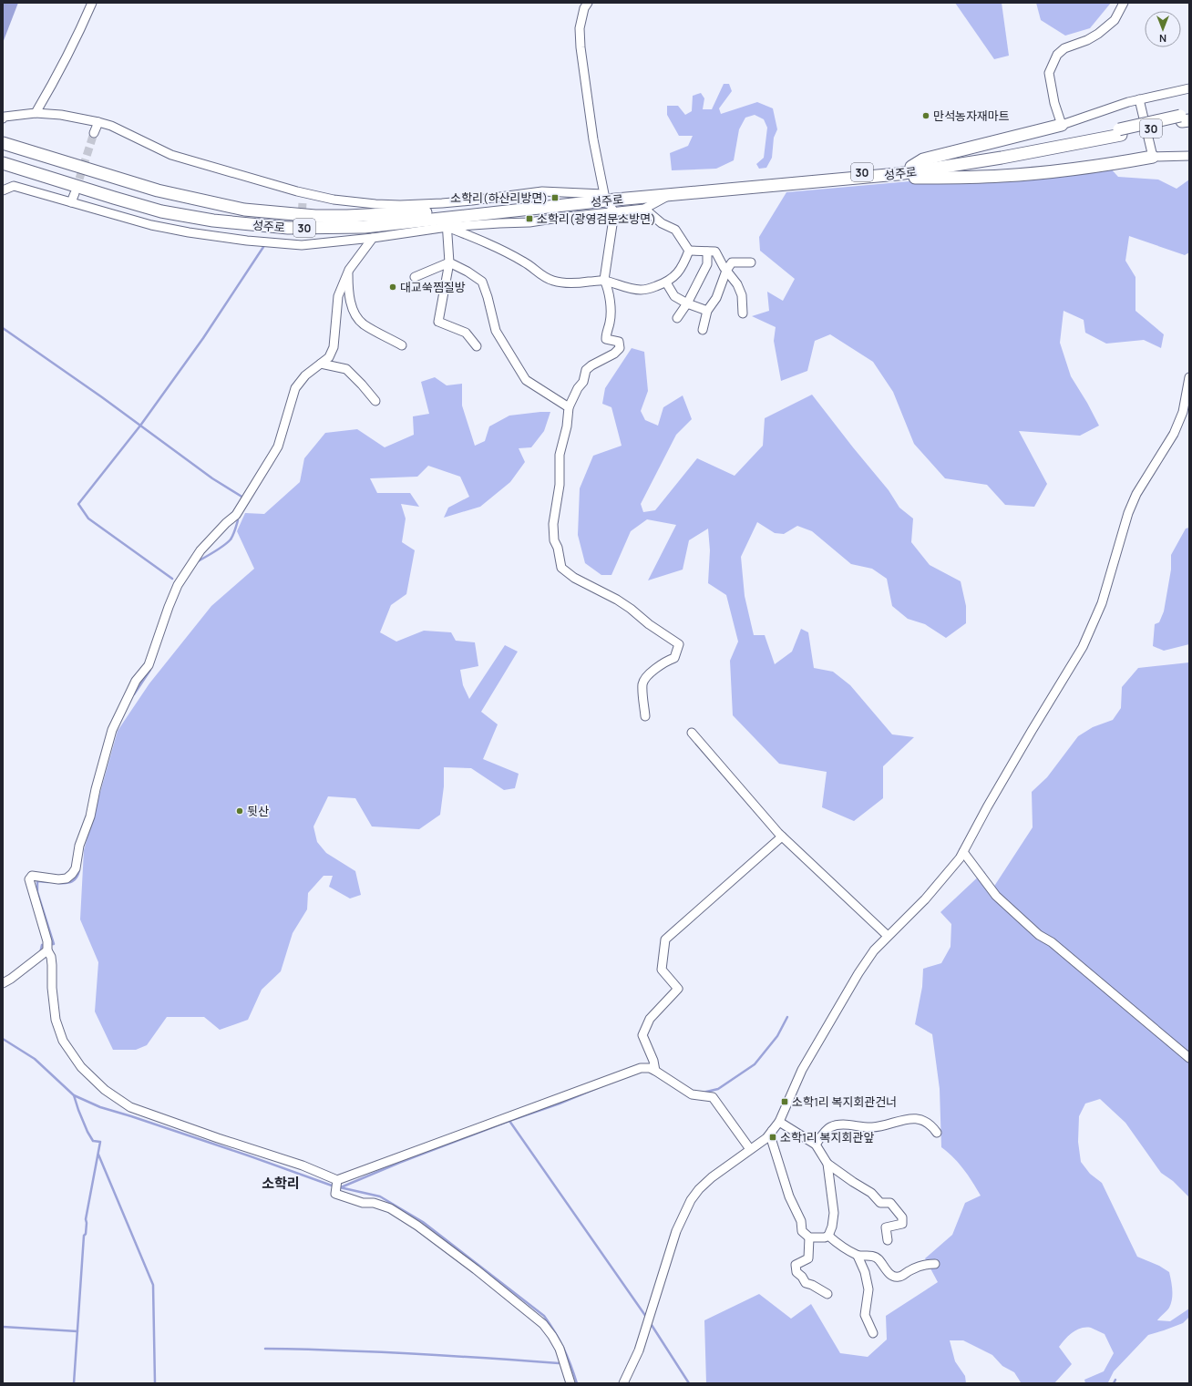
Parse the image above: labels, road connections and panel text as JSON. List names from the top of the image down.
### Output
{
  "streets": {
    "highway": ["30", "성주로"]
  },
  "crossings": [
    ["30", "성주로"]
  ],
  "districts": ["소학리"],
  "places": {
    "other": ["만석농자재마트", "대교쑥찜질방", "뒷산"],
    "transit": [
      "소학리(하산리방면)",
      "소학리(광영검문소방면)",
      "소학1리 복지회관건너",
      "소학1리 복지회관앞"
    ]
  },
  "north": "bottom"
}
